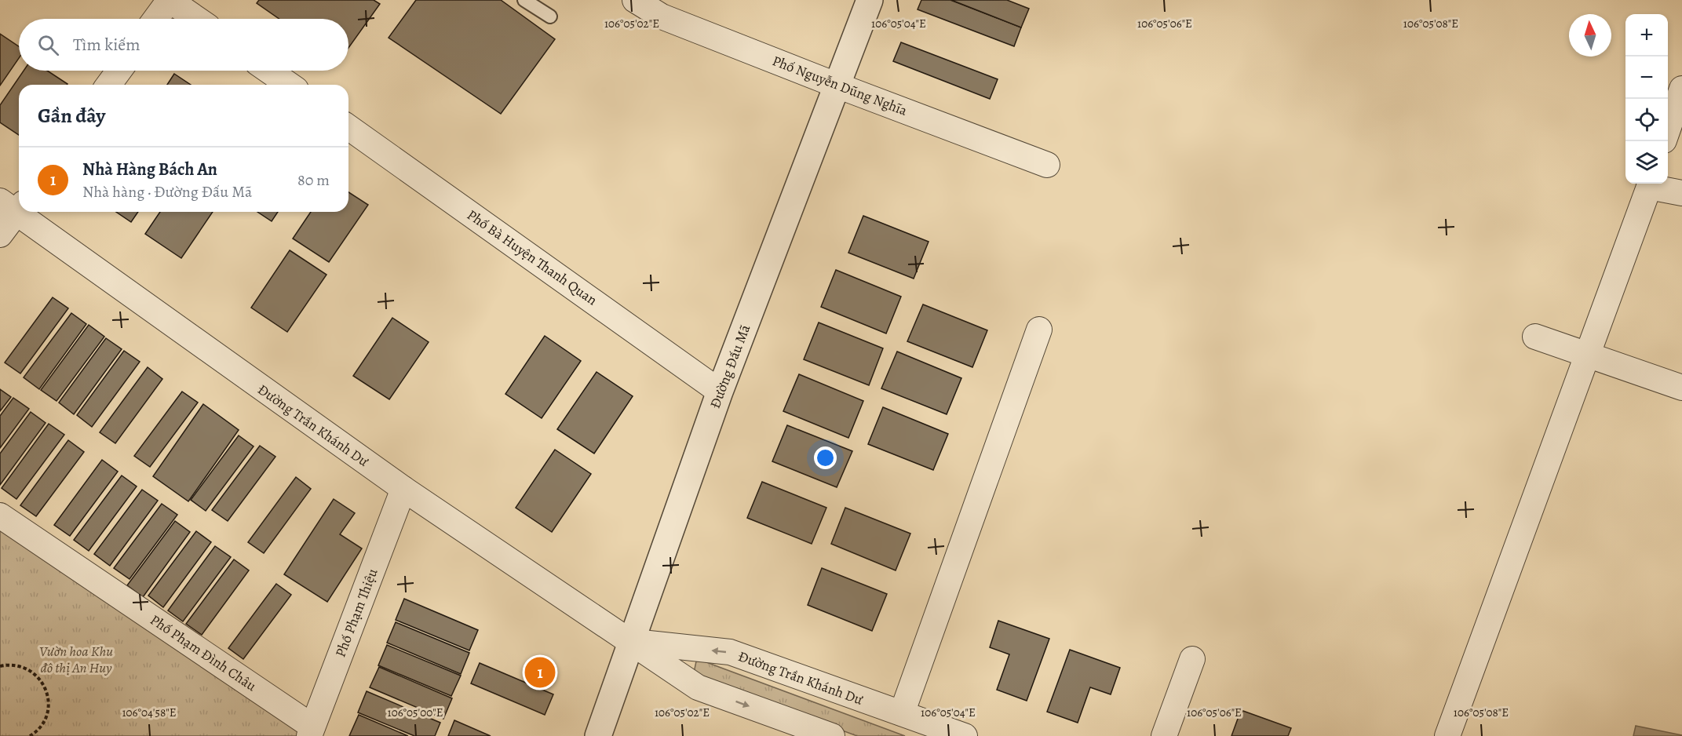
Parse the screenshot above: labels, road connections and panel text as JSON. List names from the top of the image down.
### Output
{
  "streets": {
    "street": [
      "Phố Nguyễn Dũng Nghĩa",
      "Phố Bà Huyện Thanh Quan",
      "Đường Đấu Mã",
      "Đường Trần Khánh Dư",
      "Phố Phạm Thiệu",
      "Phố Phạm Đình Châu"
    ]
  },
  "crossings": [
    ["Phố Nguyễn Dũng Nghĩa", "Đường Đấu Mã"],
    ["Phố Bà Huyện Thanh Quan", "Đường Đấu Mã"],
    ["Đường Đấu Mã", "Đường Trần Khánh Dư"],
    ["Đường Trần Khánh Dư", "Phố Phạm Thiệu"],
    ["Phố Phạm Thiệu", "Phố Phạm Đình Châu"]
  ],
  "parks": ["Vườn hoa Khu đô thị An Huy"],
  "north": "top",
  "page": {
    "map_buttons": ["+", "−"],
    "search": "Tìm kiếm",
    "heading": "Gần đây",
    "list": [
      {
        "mark": "1",
        "name": "Nhà Hàng Bách An",
        "note": "Nhà hàng · Đường Đấu Mã",
        "value": "80 m"
      }
    ],
    "pins": "1"
  },
  "coordinates": [
    "106°05'02\"E",
    "106°05'04\"E",
    "106°05'06\"E",
    "106°05'08\"E",
    "106°04'58\"E",
    "106°05'00\"E"
  ]
}
